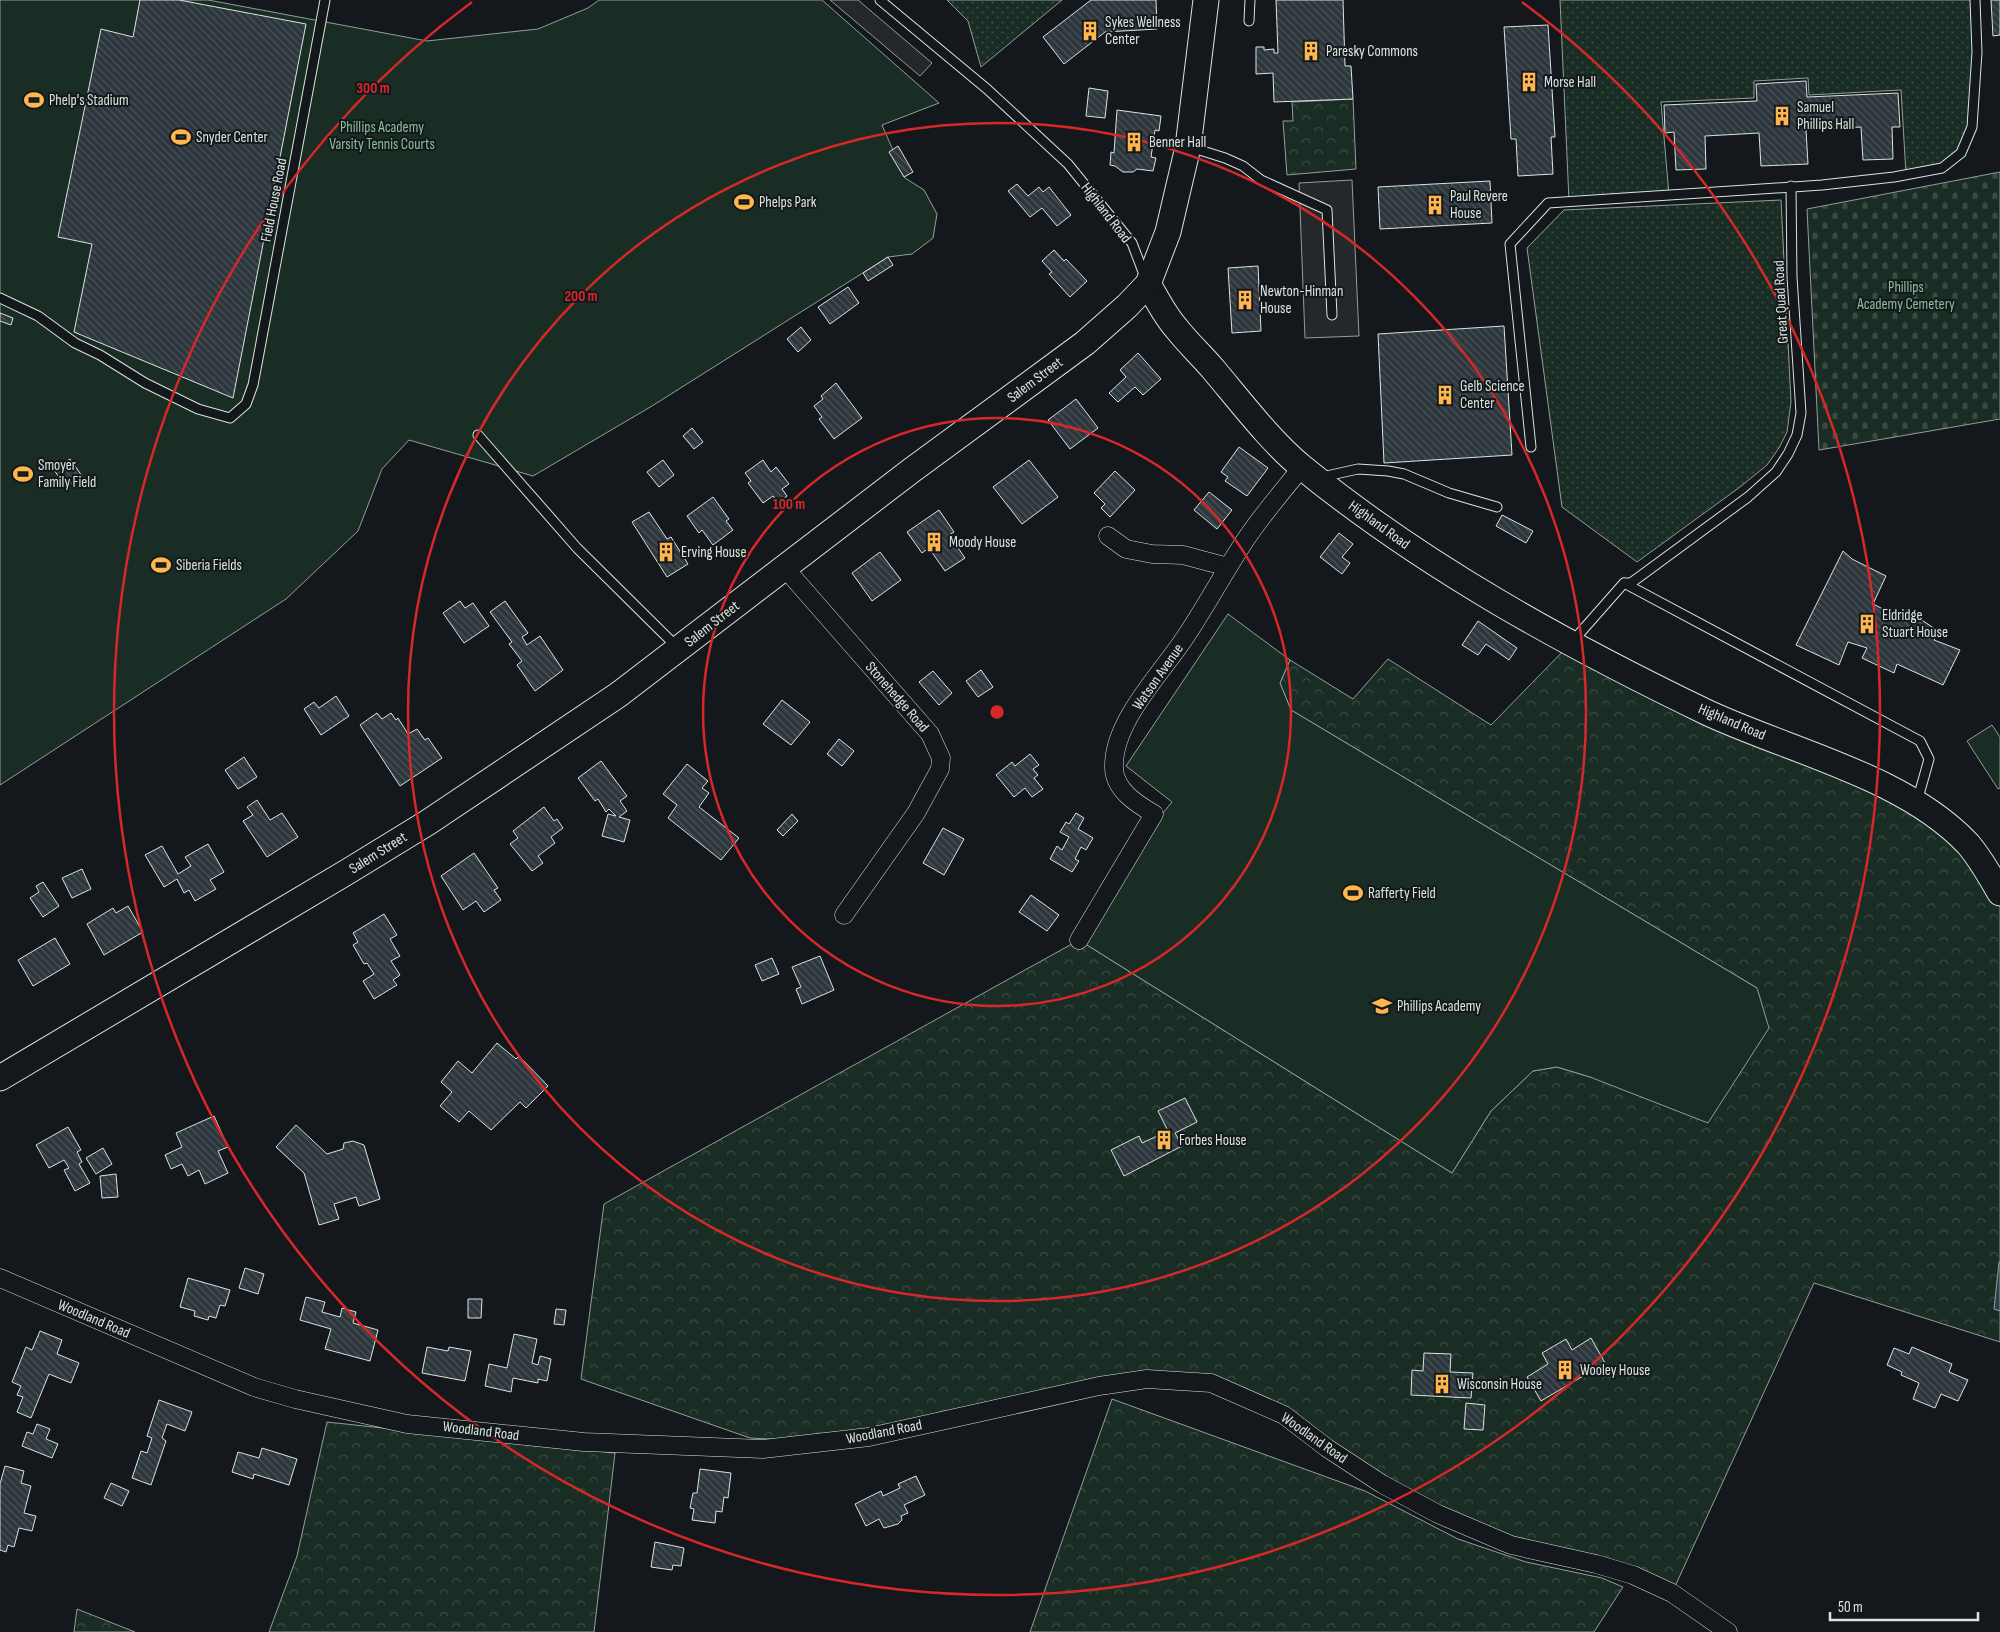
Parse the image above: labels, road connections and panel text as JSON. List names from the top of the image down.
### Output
{
  "streets": {
    "street": [
      "Highland Road",
      "Salem Street",
      "Watson Avenue",
      "Stonehedge Road",
      "Woodland Road"
    ],
    "lane": ["Field House Road", "Great Quad Road"]
  },
  "crossings": [
    ["Highland Road", "Great Quad Road"],
    ["Highland Road", "Salem Street"],
    ["Highland Road", "Watson Avenue"],
    ["Salem Street", "Stonehedge Road"]
  ],
  "parks": ["Phillips Academy Varsity Tennis Courts", "Phillips Academy Cemetery"],
  "places": {
    "building": [
      "Sykes Wellness Center",
      "Paresky Commons",
      "Morse Hall",
      "Samuel Phillips Hall",
      "Benner Hall",
      "Paul Revere House",
      "Newton-Hinman House",
      "Gelb Science Center",
      "Moody House",
      "Erving House",
      "Eldridge Stuart House",
      "Forbes House",
      "Wooley House",
      "Wisconsin House"
    ],
    "sports": [
      "Phelp's Stadium",
      "Snyder Center",
      "Phelps Park",
      "Smoyer Family Field",
      "Siberia Fields",
      "Rafferty Field"
    ],
    "school or university": ["Phillips Academy"]
  },
  "scale_bar": "50 m",
  "rings": ["300 m", "200 m", "100 m"]
}
